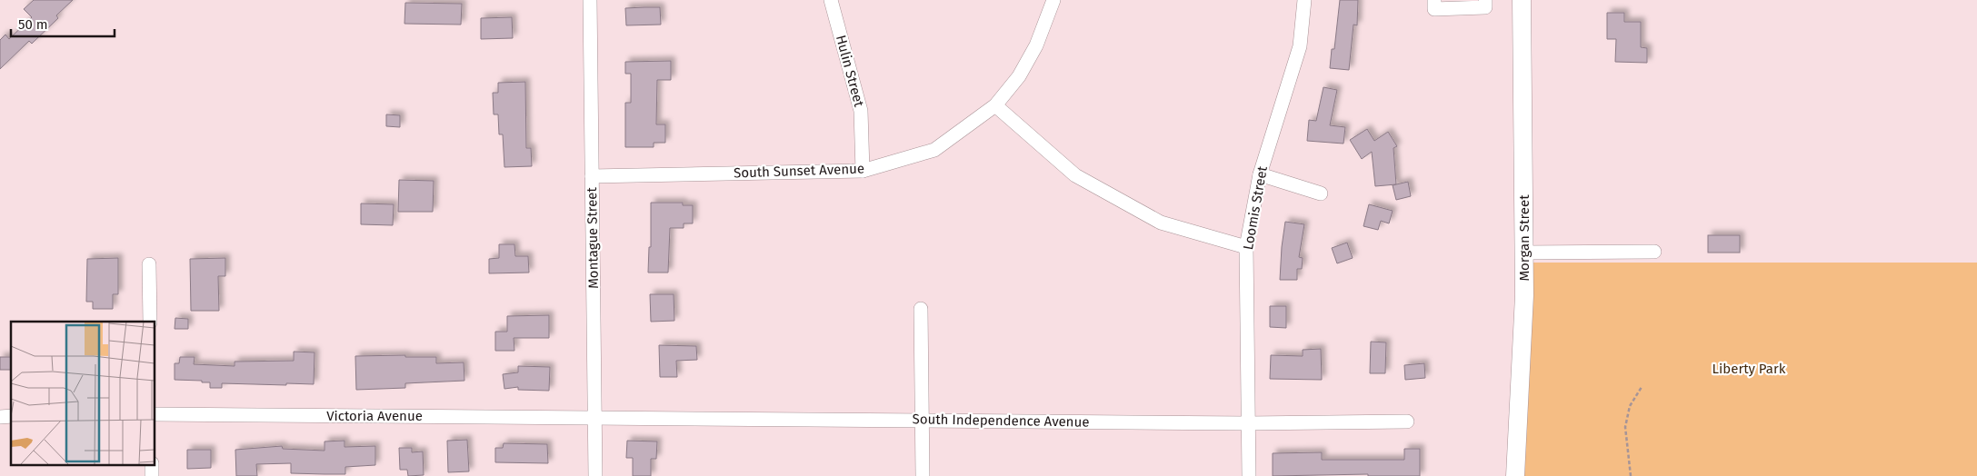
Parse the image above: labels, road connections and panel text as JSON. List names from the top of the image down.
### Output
{
  "streets": {
    "main road": ["Morgan Street"],
    "street": [
      "Hulin Street",
      "South Sunset Avenue",
      "Loomis Street",
      "Montague Street",
      "Victoria Avenue",
      "South Independence Avenue"
    ]
  },
  "crossings": [
    ["Hulin Street", "South Sunset Avenue"],
    ["South Sunset Avenue", "Montague Street"],
    ["Loomis Street", "South Independence Avenue"],
    ["Montague Street", "Victoria Avenue"],
    ["Montague Street", "South Independence Avenue"],
    ["Victoria Avenue", "South Independence Avenue"]
  ],
  "parks": ["Liberty Park"],
  "scale_bar": "50 m"
}
